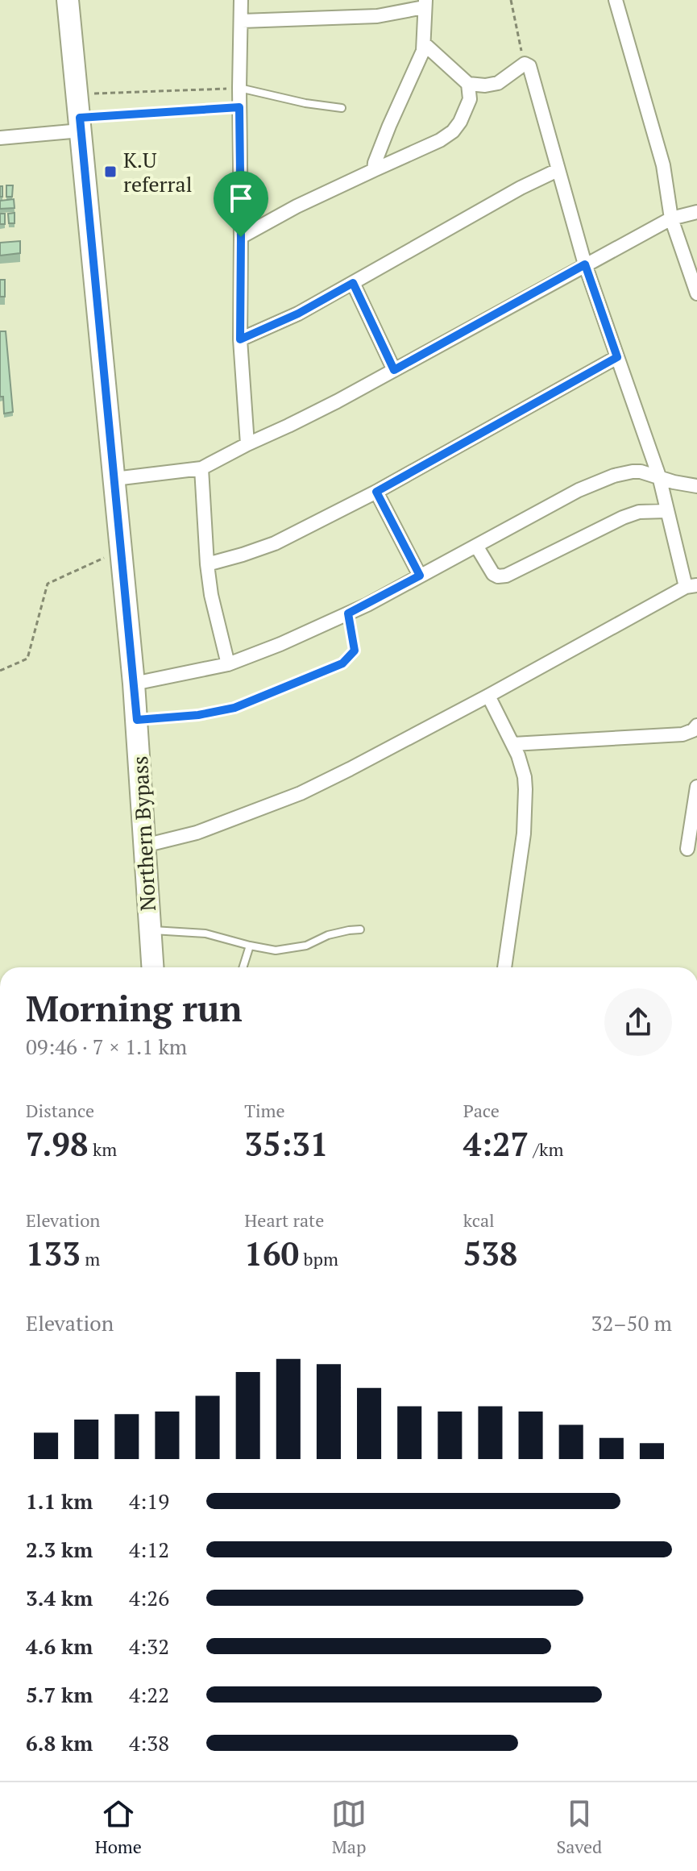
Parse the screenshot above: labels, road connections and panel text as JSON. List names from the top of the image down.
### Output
{
  "streets": {
    "main road": ["Northern Bypass"]
  },
  "places": {
    "transit": ["K.U referral"]
  },
  "page": {
    "heading": ["Morning run", "09:46 · 7 × 1.1 km"],
    "stats": [
      ["Distance", "7.98 km"],
      ["Time", "35:31"],
      ["Pace", "4:27 /km"],
      ["Elevation", "133 m"],
      ["Heart rate", "160 bpm"],
      ["kcal", "538"]
    ],
    "chart": ["Elevation", "32–50 m"],
    "list": [
      {
        "name": "1.1 km",
        "note": "4:19"
      },
      {
        "name": "2.3 km",
        "note": "4:12"
      },
      {
        "name": "3.4 km",
        "note": "4:26"
      },
      {
        "name": "4.6 km",
        "note": "4:32"
      },
      {
        "name": "5.7 km",
        "note": "4:22"
      },
      {
        "name": "6.8 km",
        "note": "4:38"
      }
    ],
    "tabs": ["Home", "Map", "Saved"]
  }
}
